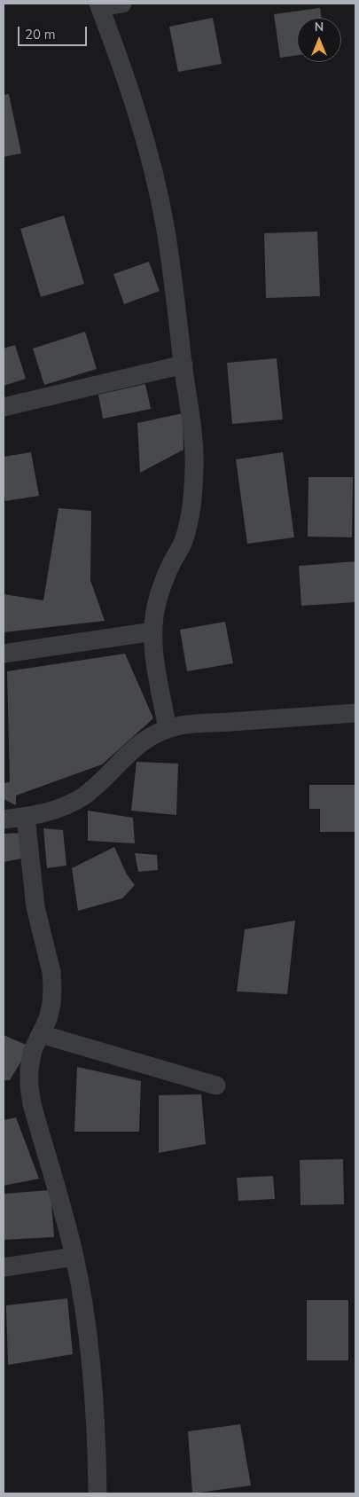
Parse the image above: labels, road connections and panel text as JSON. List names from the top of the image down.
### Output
{
  "scale_bar": "20 m",
  "north": "top"
}
